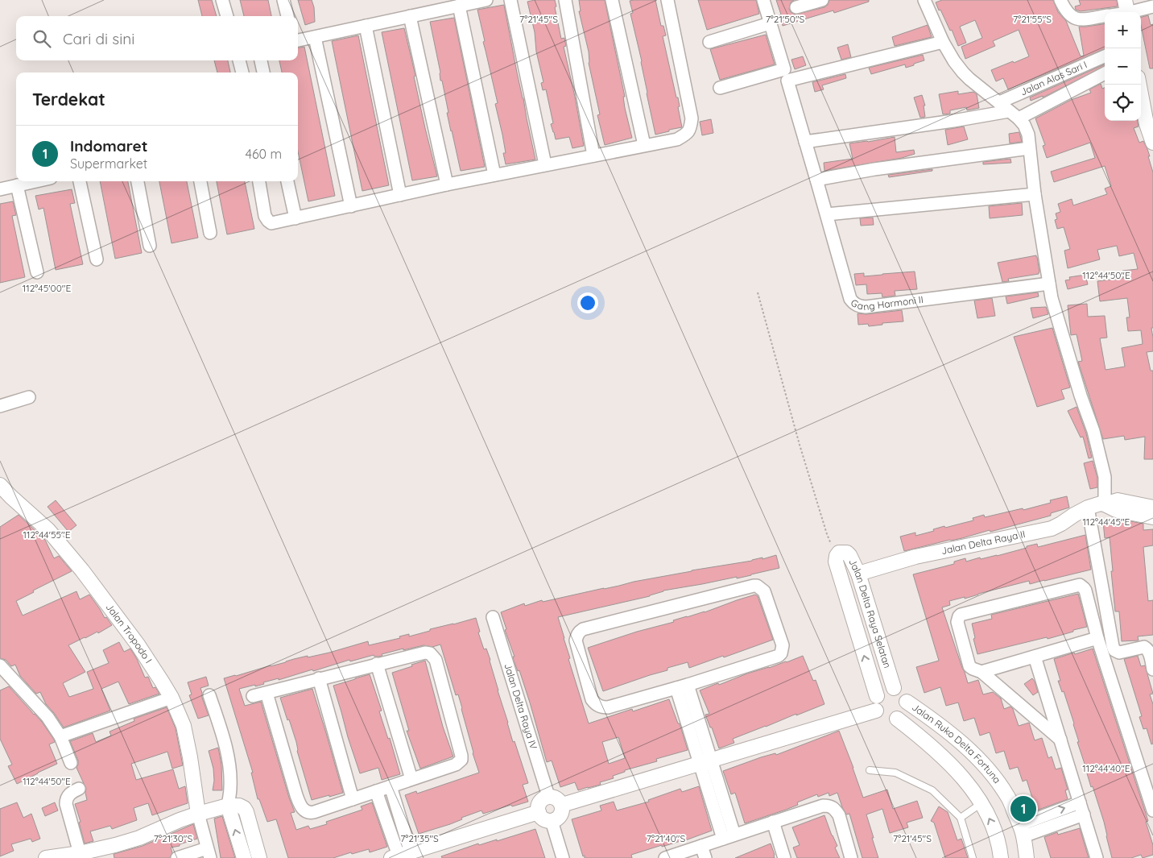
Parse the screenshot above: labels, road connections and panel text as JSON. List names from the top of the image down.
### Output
{
  "streets": {
    "street": [
      "Jalan Alas Sari I",
      "Gang Harmoni II",
      "Jalan Delta Raya II",
      "Jalan Delta Raya Selatan",
      "Jalan Tropodo I",
      "Jalan Delta Raya IV",
      "Jalan Ruko Delta Fortuna"
    ]
  },
  "crossings": [
    ["Jalan Delta Raya II", "Jalan Delta Raya Selatan"],
    ["Jalan Delta Raya Selatan", "Jalan Ruko Delta Fortuna"]
  ],
  "page": {
    "map_buttons": ["+", "−"],
    "search": "Cari di sini",
    "heading": "Terdekat",
    "list": [
      {
        "mark": "1",
        "name": "Indomaret",
        "note": "Supermarket",
        "value": "460 m"
      }
    ],
    "pins": "1"
  },
  "coordinates": [
    "7°21'45\"S",
    "7°21'50\"S",
    "7°21'55\"S",
    "112°44'50\"E",
    "112°45'00\"E",
    "112°44'45\"E",
    "112°44'55\"E",
    "112°44'40\"E",
    "7°21'30\"S",
    "7°21'35\"S",
    "7°21'40\"S"
  ]
}
